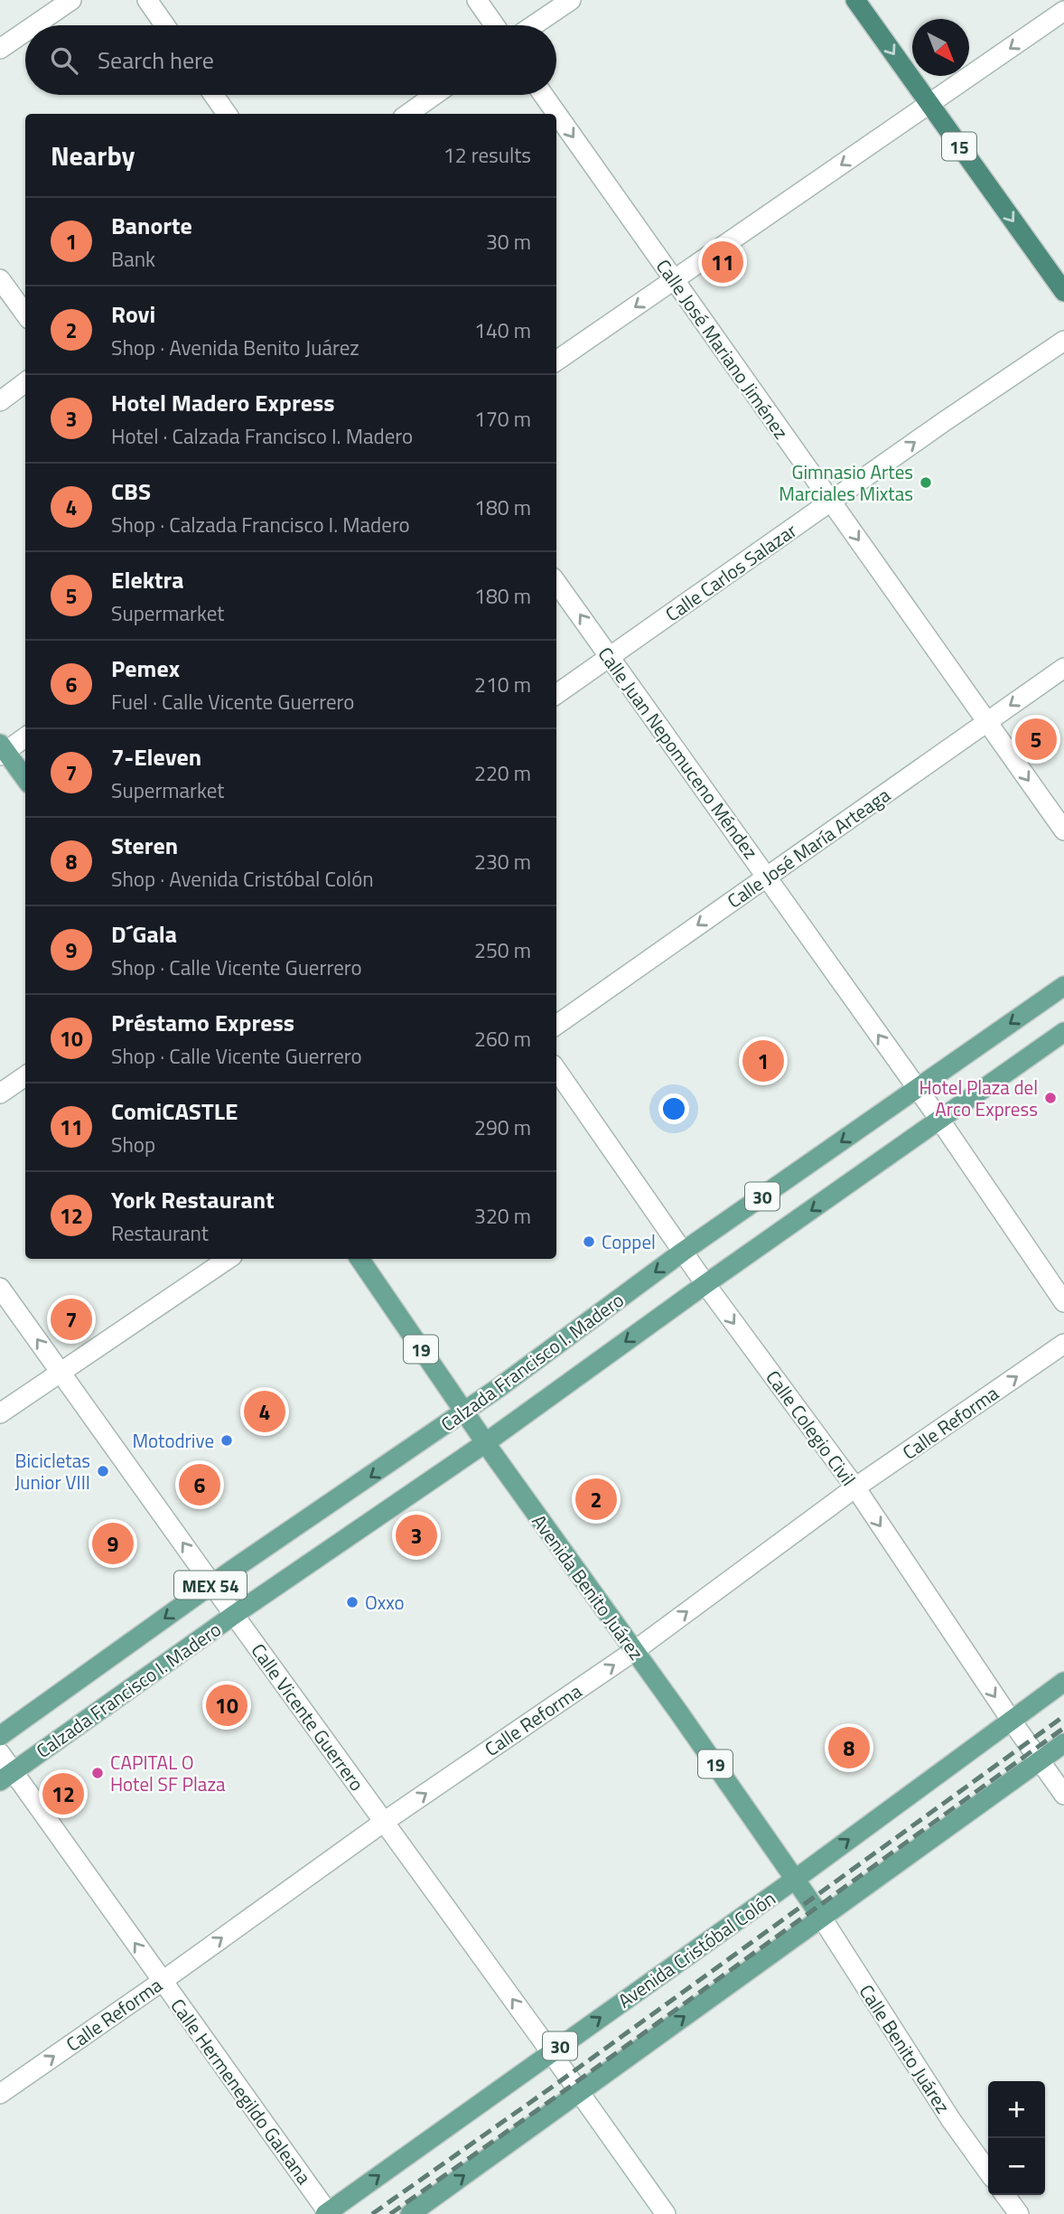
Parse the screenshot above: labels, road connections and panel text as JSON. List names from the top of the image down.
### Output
{
  "streets": {
    "highway": ["15"],
    "main road": [
      "30",
      "19",
      "Calzada Francisco I. Madero",
      "MEX 54",
      "Avenida Benito Juárez",
      "Avenida Cristóbal Colón"
    ],
    "street": [
      "Calle José Mariano Jiménez",
      "Calle Carlos Salazar",
      "Calle Juan Nepomuceno Méndez",
      "Calle José María Arteaga",
      "Calle Reforma",
      "Calle Colegio Civil",
      "Calle Vicente Guerrero",
      "Calle Benito Juárez",
      "Calle Hermenegildo Galeana"
    ]
  },
  "crossings": [
    ["Calle José Mariano Jiménez", "Calle Carlos Salazar"],
    ["Calle José Mariano Jiménez", "Calle José María Arteaga"],
    ["Calle Carlos Salazar", "Calle Juan Nepomuceno Méndez"],
    ["Calle Juan Nepomuceno Méndez", "Calle José María Arteaga"],
    ["Calle Juan Nepomuceno Méndez", "Calzada Francisco I. Madero"],
    ["30", "Calle Colegio Civil"],
    ["30", "Avenida Benito Juárez"],
    ["30", "Calle Vicente Guerrero"],
    ["30", "Calle Benito Juárez"],
    ["Calzada Francisco I. Madero", "Calle Colegio Civil"],
    ["Calzada Francisco I. Madero", "Avenida Benito Juárez"],
    ["Calzada Francisco I. Madero", "Calle Vicente Guerrero"],
    ["Calzada Francisco I. Madero", "Calle Hermenegildo Galeana"],
    ["Calle Reforma", "Calle Colegio Civil"],
    ["Calle Reforma", "Avenida Benito Juárez"],
    ["Calle Reforma", "Calle Vicente Guerrero"],
    ["Calle Reforma", "Calle Hermenegildo Galeana"],
    ["Calle Colegio Civil", "Avenida Cristóbal Colón"],
    ["Avenida Benito Juárez", "Avenida Cristóbal Colón"],
    ["Avenida Benito Juárez", "Calle Benito Juárez"],
    ["Calle Vicente Guerrero", "Avenida Cristóbal Colón"],
    ["Avenida Cristóbal Colón", "Calle Hermenegildo Galeana"]
  ],
  "one_way": [
    "Calle José Mariano Jiménez",
    "Calle Carlos Salazar",
    "Calle Juan Nepomuceno Méndez",
    "Calle José María Arteaga",
    "Calle Reforma",
    "Calle Colegio Civil",
    "Calle Vicente Guerrero",
    "Calle Hermenegildo Galeana"
  ],
  "places": [
    "Gimnasio Artes Marciales Mixtas",
    "Hotel Plaza del Arco Express",
    "Coppel",
    "Motodrive",
    "Bicicletas Junior VIII",
    "Oxxo",
    "CAPITAL O Hotel SF Plaza"
  ],
  "north": "bottom right",
  "page": {
    "search": "Search here",
    "heading": ["Nearby", "12 results"],
    "list": [
      {
        "mark": "1",
        "name": "Banorte",
        "note": "Bank",
        "value": "30 m"
      },
      {
        "mark": "2",
        "name": "Rovi",
        "note": "Shop · Avenida Benito Juárez",
        "value": "140 m"
      },
      {
        "mark": "3",
        "name": "Hotel Madero Express",
        "note": "Hotel · Calzada Francisco I. Madero",
        "value": "170 m"
      },
      {
        "mark": "4",
        "name": "CBS",
        "note": "Shop · Calzada Francisco I. Madero",
        "value": "180 m"
      },
      {
        "mark": "5",
        "name": "Elektra",
        "note": "Supermarket",
        "value": "180 m"
      },
      {
        "mark": "6",
        "name": "Pemex",
        "note": "Fuel · Calle Vicente Guerrero",
        "value": "210 m"
      },
      {
        "mark": "7",
        "name": "7-Eleven",
        "note": "Supermarket",
        "value": "220 m"
      },
      {
        "mark": "8",
        "name": "Steren",
        "note": "Shop · Avenida Cristóbal Colón",
        "value": "230 m"
      },
      {
        "mark": "9",
        "name": "D´Gala",
        "note": "Shop · Calle Vicente Guerrero",
        "value": "250 m"
      },
      {
        "mark": "10",
        "name": "Préstamo Express",
        "note": "Shop · Calle Vicente Guerrero",
        "value": "260 m"
      },
      {
        "mark": "11",
        "name": "ComiCASTLE",
        "note": "Shop",
        "value": "290 m"
      },
      {
        "mark": "12",
        "name": "York Restaurant",
        "note": "Restaurant",
        "value": "320 m"
      }
    ],
    "pins": [
      "11",
      "5",
      "1",
      "7",
      "4",
      "6",
      "2",
      "3",
      "9",
      "10",
      "8",
      "12"
    ],
    "map_buttons": ["+", "−"]
  }
}
